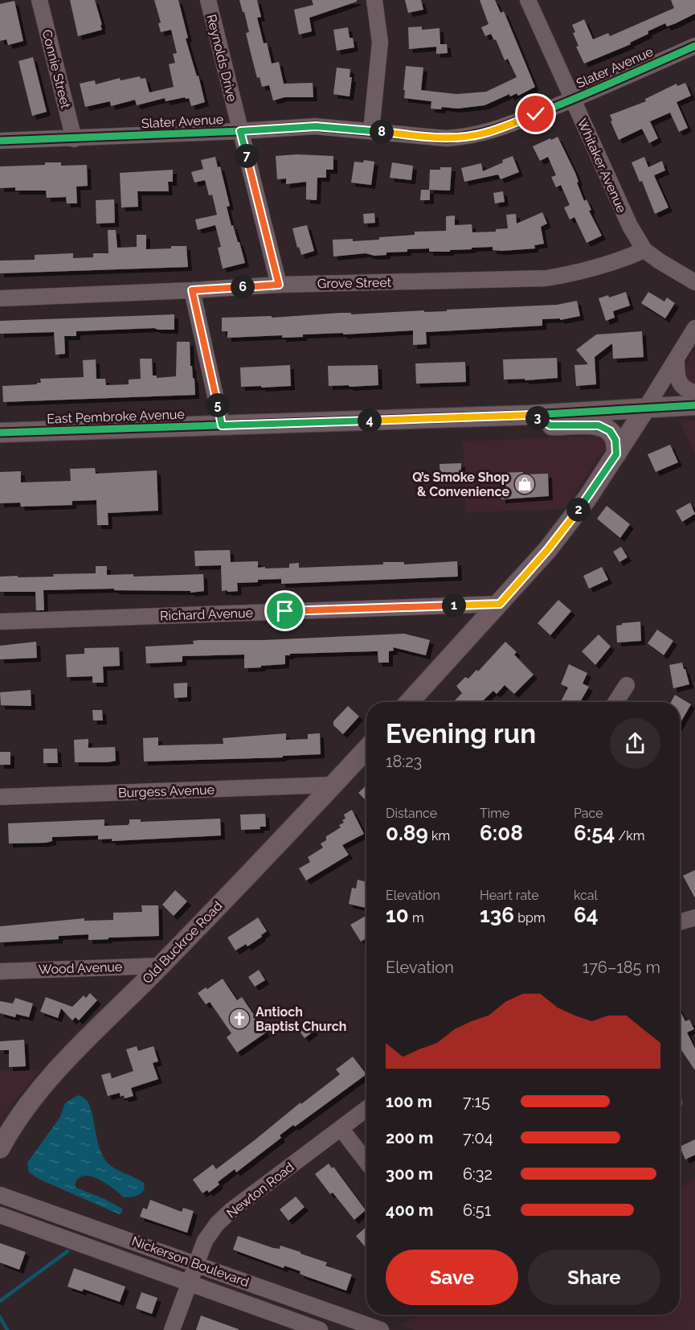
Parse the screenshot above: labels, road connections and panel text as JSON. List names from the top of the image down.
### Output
{
  "streets": {
    "main road": ["East Pembroke Avenue", "Old Buckroe Road"],
    "street": [
      "Reynolds Drive",
      "Slater Avenue",
      "Connie Street",
      "Whitaker Avenue",
      "Grove Street",
      "Richard Avenue",
      "Burgess Avenue",
      "Wood Avenue",
      "Newton Road",
      "Nickerson Boulevard"
    ]
  },
  "crossings": [
    ["Reynolds Drive", "Slater Avenue"],
    ["Reynolds Drive", "Grove Street"],
    ["Slater Avenue", "Connie Street"],
    ["Slater Avenue", "Whitaker Avenue"],
    ["Whitaker Avenue", "Grove Street"],
    ["Burgess Avenue", "Old Buckroe Road"],
    ["Old Buckroe Road", "Wood Avenue"],
    ["Newton Road", "Nickerson Boulevard"]
  ],
  "places": {
    "shop": ["Q’s Smoke Shop & Convenience"],
    "church": ["Antioch Baptist Church"]
  },
  "page": {
    "pins": [
      "8",
      "7",
      "6",
      "5",
      "3",
      "4",
      "2",
      "1"
    ],
    "heading": ["Evening run", "18:23"],
    "stats": [
      ["Distance", "0.89 km"],
      ["Time", "6:08"],
      ["Pace", "6:54 /km"],
      ["Elevation", "10 m"],
      ["Heart rate", "136 bpm"],
      ["kcal", "64"]
    ],
    "chart": ["Elevation", "176–185 m"],
    "list": [
      {
        "name": "100 m",
        "note": "7:15"
      },
      {
        "name": "200 m",
        "note": "7:04"
      },
      {
        "name": "300 m",
        "note": "6:32"
      },
      {
        "name": "400 m",
        "note": "6:51"
      }
    ],
    "buttons": ["Save", "Share"]
  }
}
